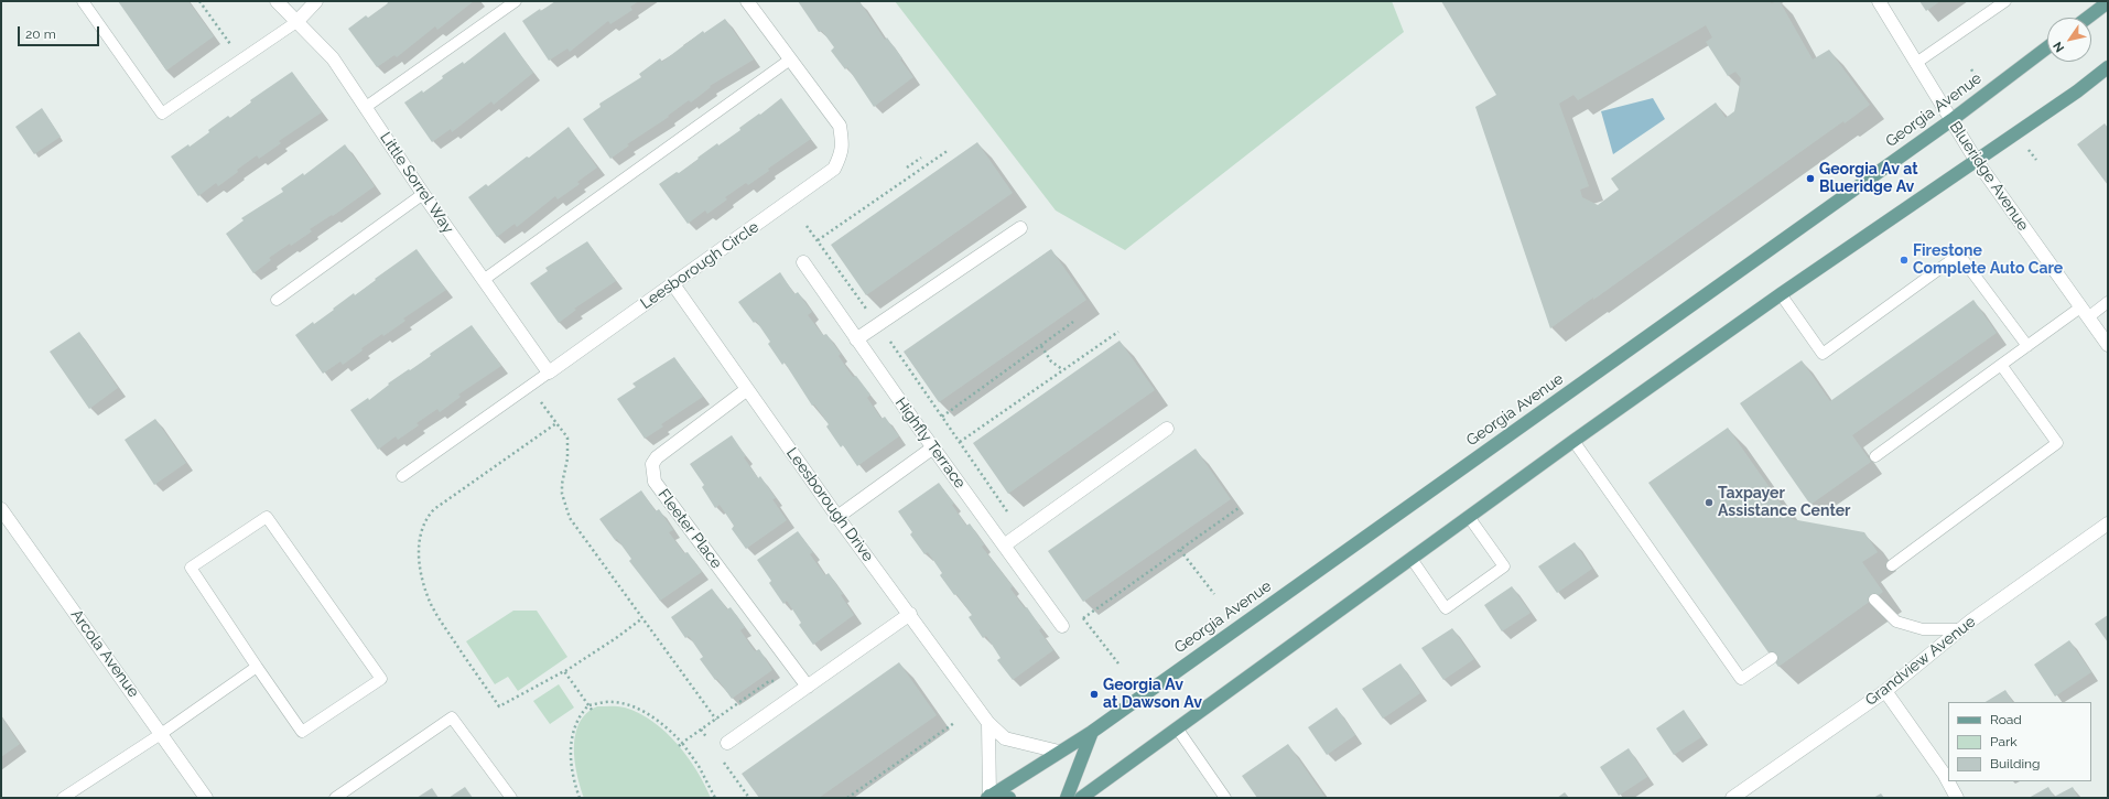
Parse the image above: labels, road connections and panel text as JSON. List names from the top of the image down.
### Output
{
  "streets": {
    "main road": ["Georgia Avenue"],
    "street": [
      "Blueridge Avenue",
      "Little Sorrel Way",
      "Leesborough Circle",
      "Highfly Terrace",
      "Leesborough Drive",
      "Fleeter Place",
      "Arcola Avenue",
      "Grandview Avenue"
    ]
  },
  "crossings": [
    ["Georgia Avenue", "Blueridge Avenue"],
    ["Georgia Avenue", "Leesborough Drive"],
    ["Little Sorrel Way", "Leesborough Circle"],
    ["Leesborough Circle", "Leesborough Drive"],
    ["Leesborough Drive", "Fleeter Place"]
  ],
  "places": [
    "Georgia Av at Blueridge Av",
    "Firestone Complete Auto Care",
    "Taxpayer Assistance Center",
    "Georgia Av at Dawson Av"
  ],
  "legend": ["Road", "Park", "Building"],
  "scale_bar": "20 m",
  "north": "bottom left"
}
